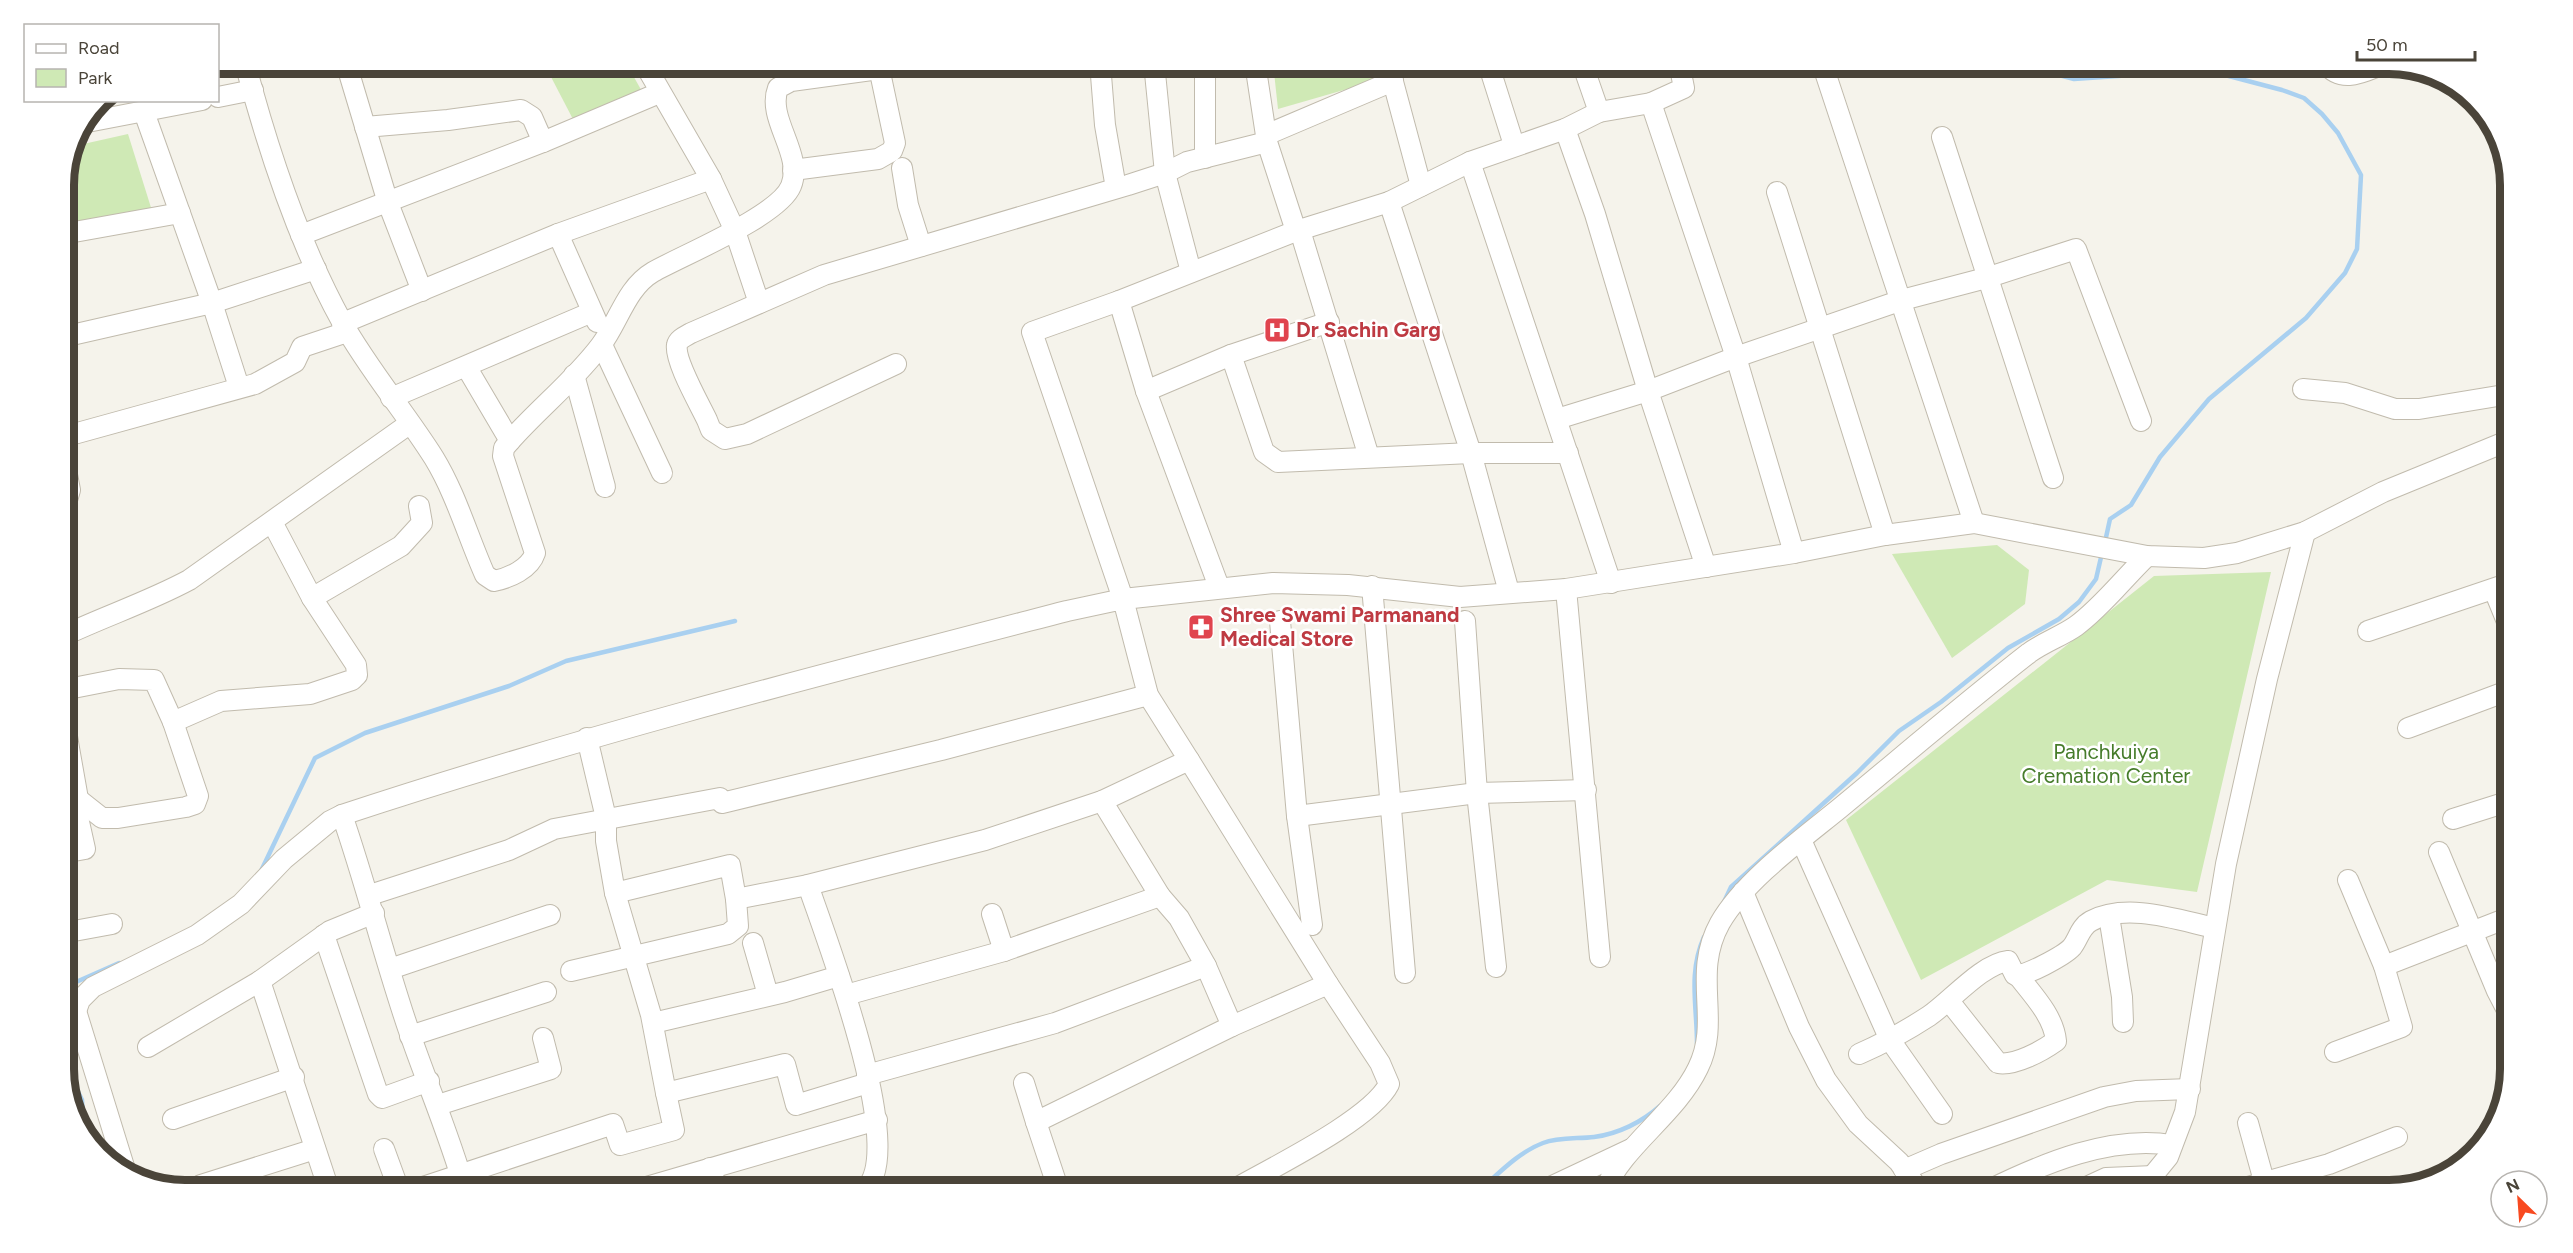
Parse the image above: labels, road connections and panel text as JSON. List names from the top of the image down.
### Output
{
  "parks": ["Panchkuiya Cremation Center"],
  "places": {
    "hospital": ["Dr Sachin Garg"],
    "pharmacy": ["Shree Swami Parmanand Medical Store"]
  },
  "legend": ["Road", "Park"],
  "scale_bar": "50 m",
  "north": "top left"
}
